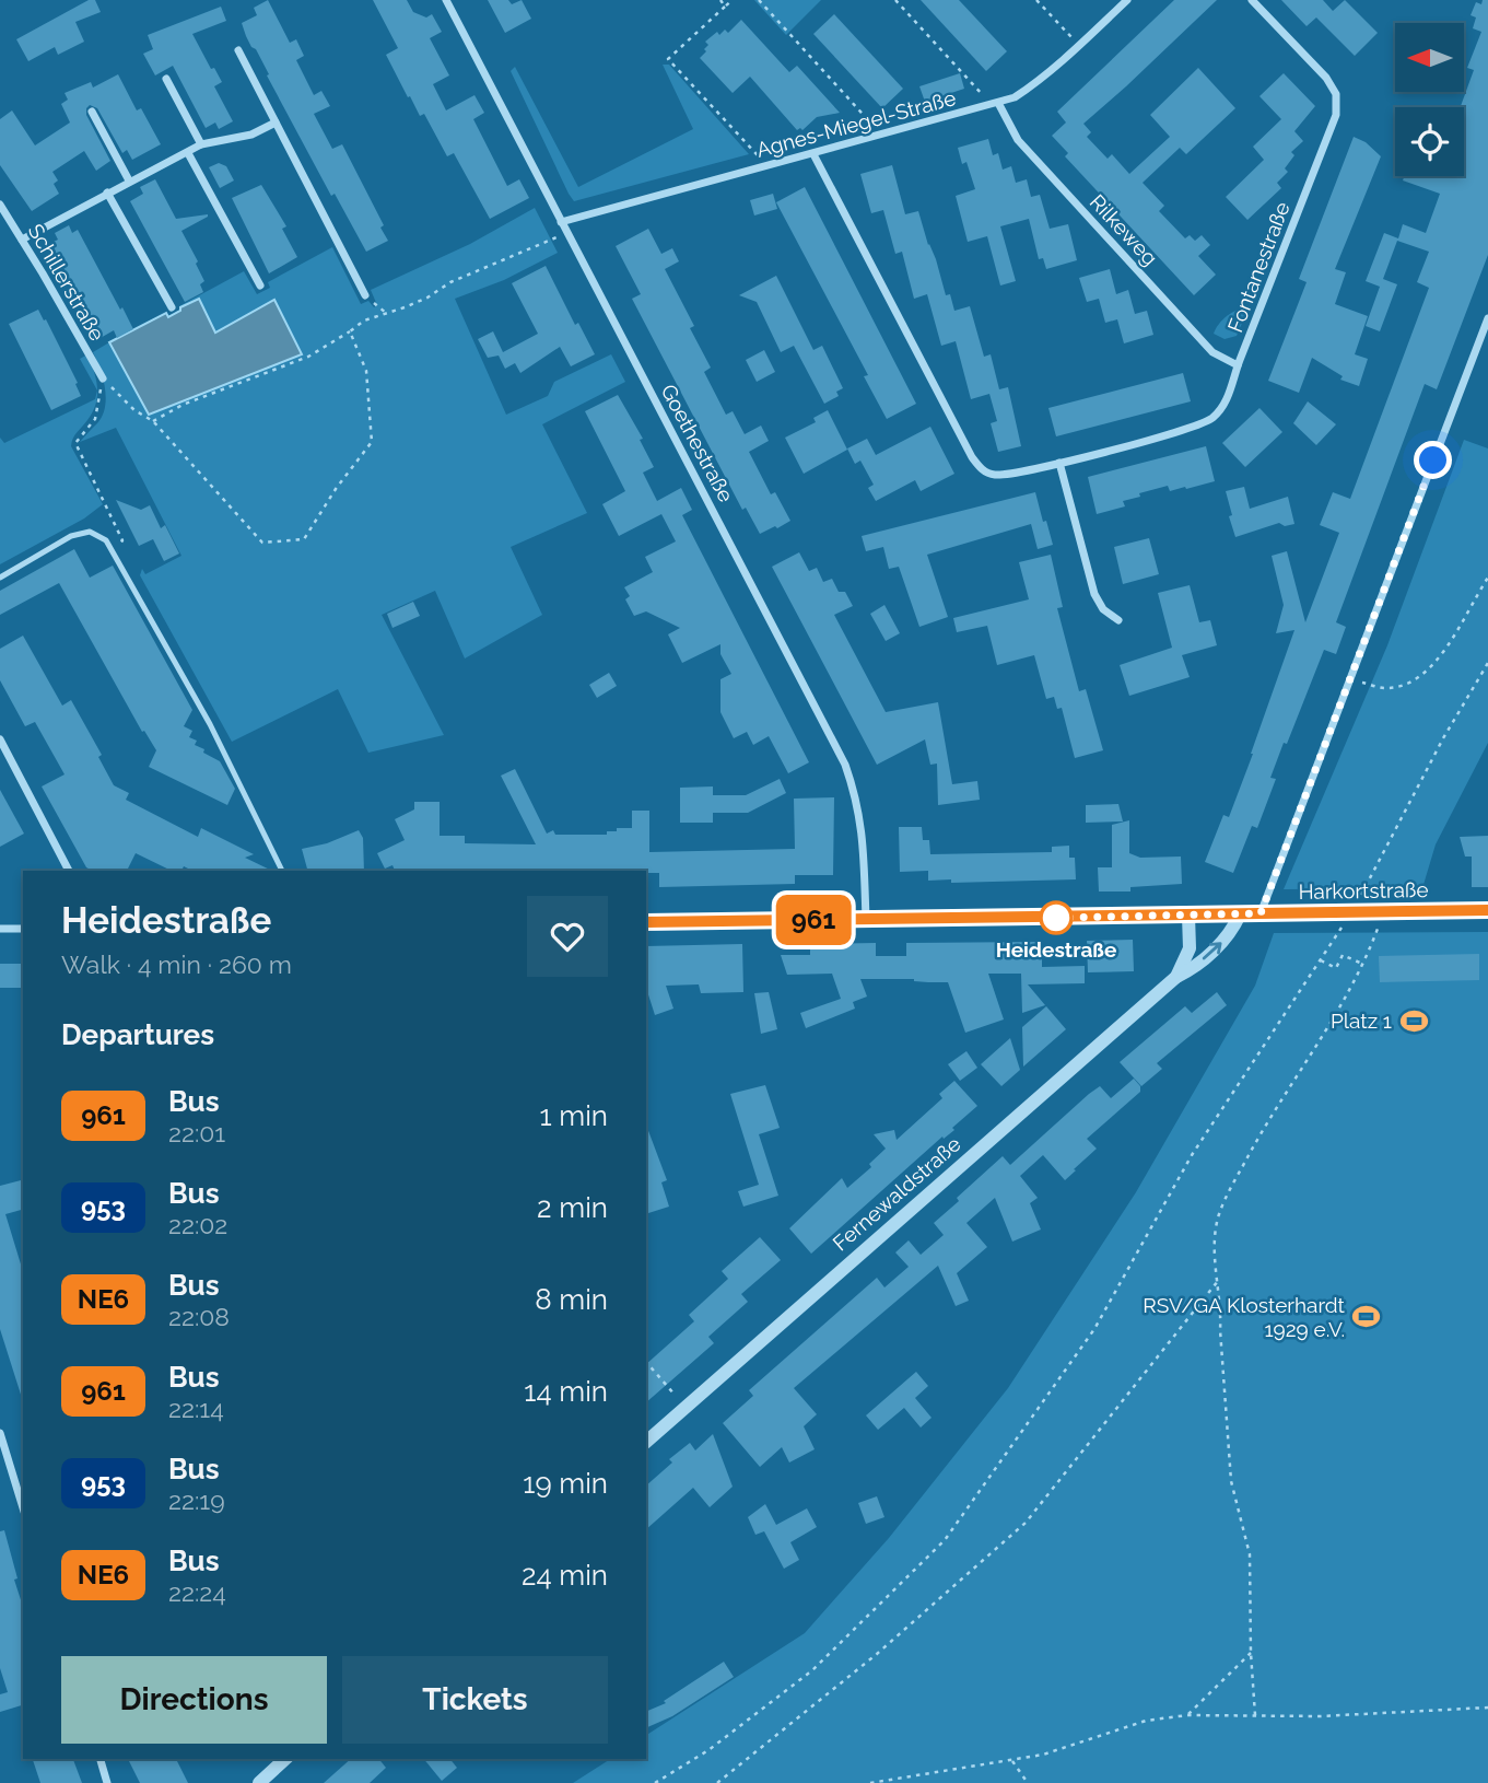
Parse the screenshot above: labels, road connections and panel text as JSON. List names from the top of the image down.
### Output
{
  "streets": {
    "street": [
      "Agnes-Miegel-Straße",
      "Rilkeweg",
      "Fontanestraße",
      "Schillerstraße",
      "Goethestraße",
      "Harkortstraße",
      "Fernewaldstraße"
    ]
  },
  "crossings": [
    ["Agnes-Miegel-Straße", "Rilkeweg"],
    ["Agnes-Miegel-Straße", "Fontanestraße"],
    ["Agnes-Miegel-Straße", "Goethestraße"],
    ["Rilkeweg", "Fontanestraße"],
    ["Harkortstraße", "Fernewaldstraße"]
  ],
  "places": {
    "other": ["Heidestraße"],
    "sports": ["Platz 1", "RSV/GA Klosterhardt 1929 e.V."]
  },
  "lines": ["bus line 961"],
  "north": "left",
  "page": {
    "on_map": "961",
    "heading": [
      ["Heidestraße", "Walk · 4 min · 260 m"],
      "Departures"
    ],
    "list": [
      {
        "mark": "961",
        "name": "Bus",
        "note": "22:01",
        "value": "1 min"
      },
      {
        "mark": "953",
        "name": "Bus",
        "note": "22:02",
        "value": "2 min"
      },
      {
        "mark": "NE6",
        "name": "Bus",
        "note": "22:08",
        "value": "8 min"
      },
      {
        "mark": "961",
        "name": "Bus",
        "note": "22:14",
        "value": "14 min"
      },
      {
        "mark": "953",
        "name": "Bus",
        "note": "22:19",
        "value": "19 min"
      },
      {
        "mark": "NE6",
        "name": "Bus",
        "note": "22:24",
        "value": "24 min"
      }
    ],
    "buttons": ["Directions", "Tickets"]
  }
}
